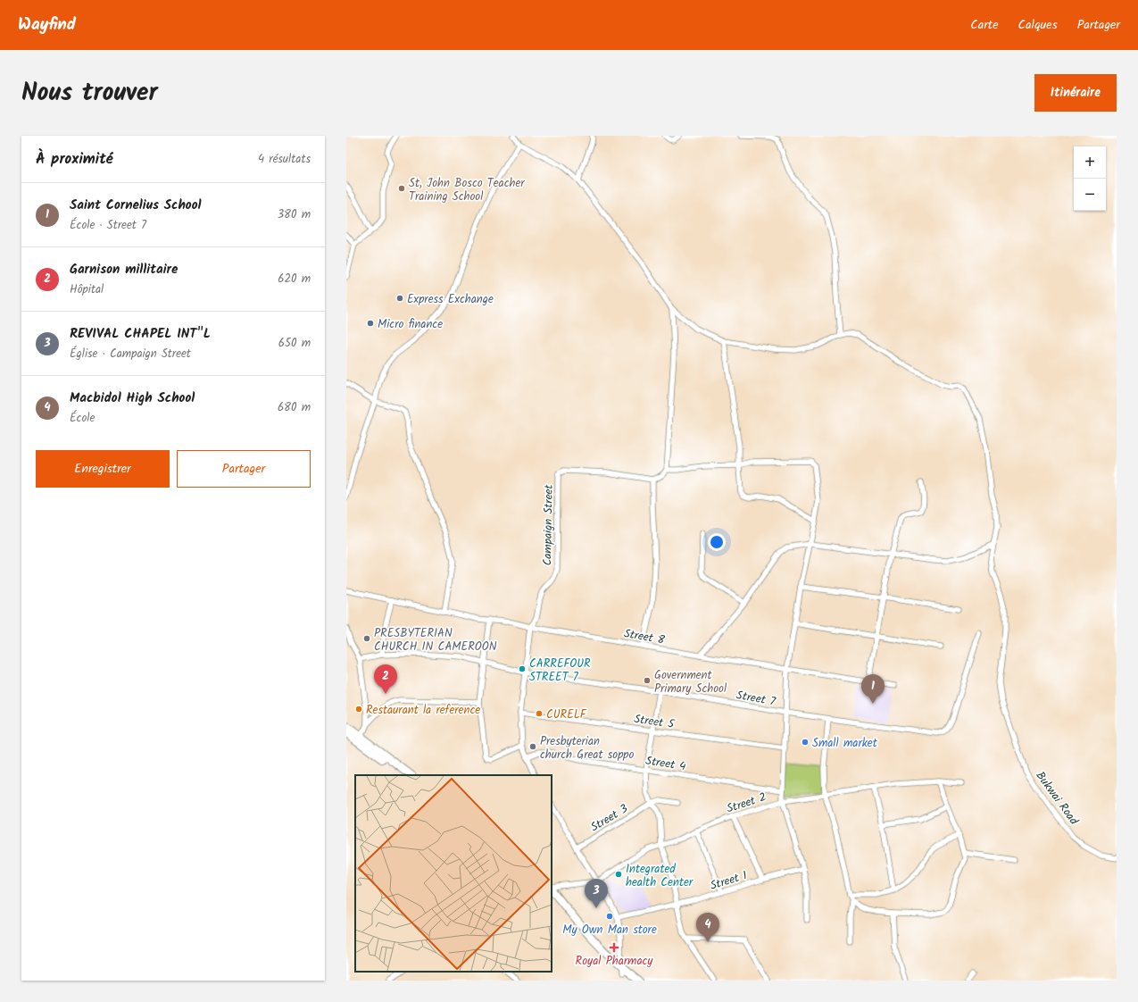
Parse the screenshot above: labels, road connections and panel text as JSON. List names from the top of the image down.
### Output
{
  "streets": {
    "street": [
      "Campaign Street",
      "Street 8",
      "Street 7",
      "Street 5",
      "Street 4",
      "Bukwai Road",
      "Street 2",
      "Street 3",
      "Street 1"
    ]
  },
  "crossings": [
    ["Campaign Street", "Street 8"],
    ["Campaign Street", "Street 7"],
    ["Campaign Street", "Street 5"],
    ["Campaign Street", "Street 4"]
  ],
  "places": {
    "other": [
      "St, John Bosco Teacher Training School",
      "Express Exchange",
      "Micro finance",
      "PRESBYTERIAN CHURCH IN CAMEROON",
      "CARREFOUR STREET 7",
      "Government Primary School",
      "Restaurant la reference",
      "CURELF",
      "Small market",
      "Presbyterian church Great soppo",
      "Integrated health Center",
      "My Own Man store"
    ],
    "health": ["Royal Pharmacy"]
  },
  "page": {
    "header": "Wayfind",
    "nav": ["Carte", "Calques", "Partager"],
    "title": "Nous trouver",
    "buttons": [
      "Itinéraire",
      ["Enregistrer", "Partager"]
    ],
    "heading": ["À proximité", "4 résultats"],
    "map_buttons": ["+", "−"],
    "list": [
      {
        "mark": "1",
        "name": "Saint Cornelius School",
        "note": "École · Street 7",
        "value": "380 m"
      },
      {
        "mark": "2",
        "name": "Garnison millitaire",
        "note": "Hôpital",
        "value": "620 m"
      },
      {
        "mark": "3",
        "name": "REVIVAL CHAPEL INT\"L",
        "note": "Église · Campaign Street",
        "value": "650 m"
      },
      {
        "mark": "4",
        "name": "Macbidol High School",
        "note": "École",
        "value": "680 m"
      }
    ],
    "pins": [
      "2",
      "1",
      "3",
      "4"
    ]
  }
}
